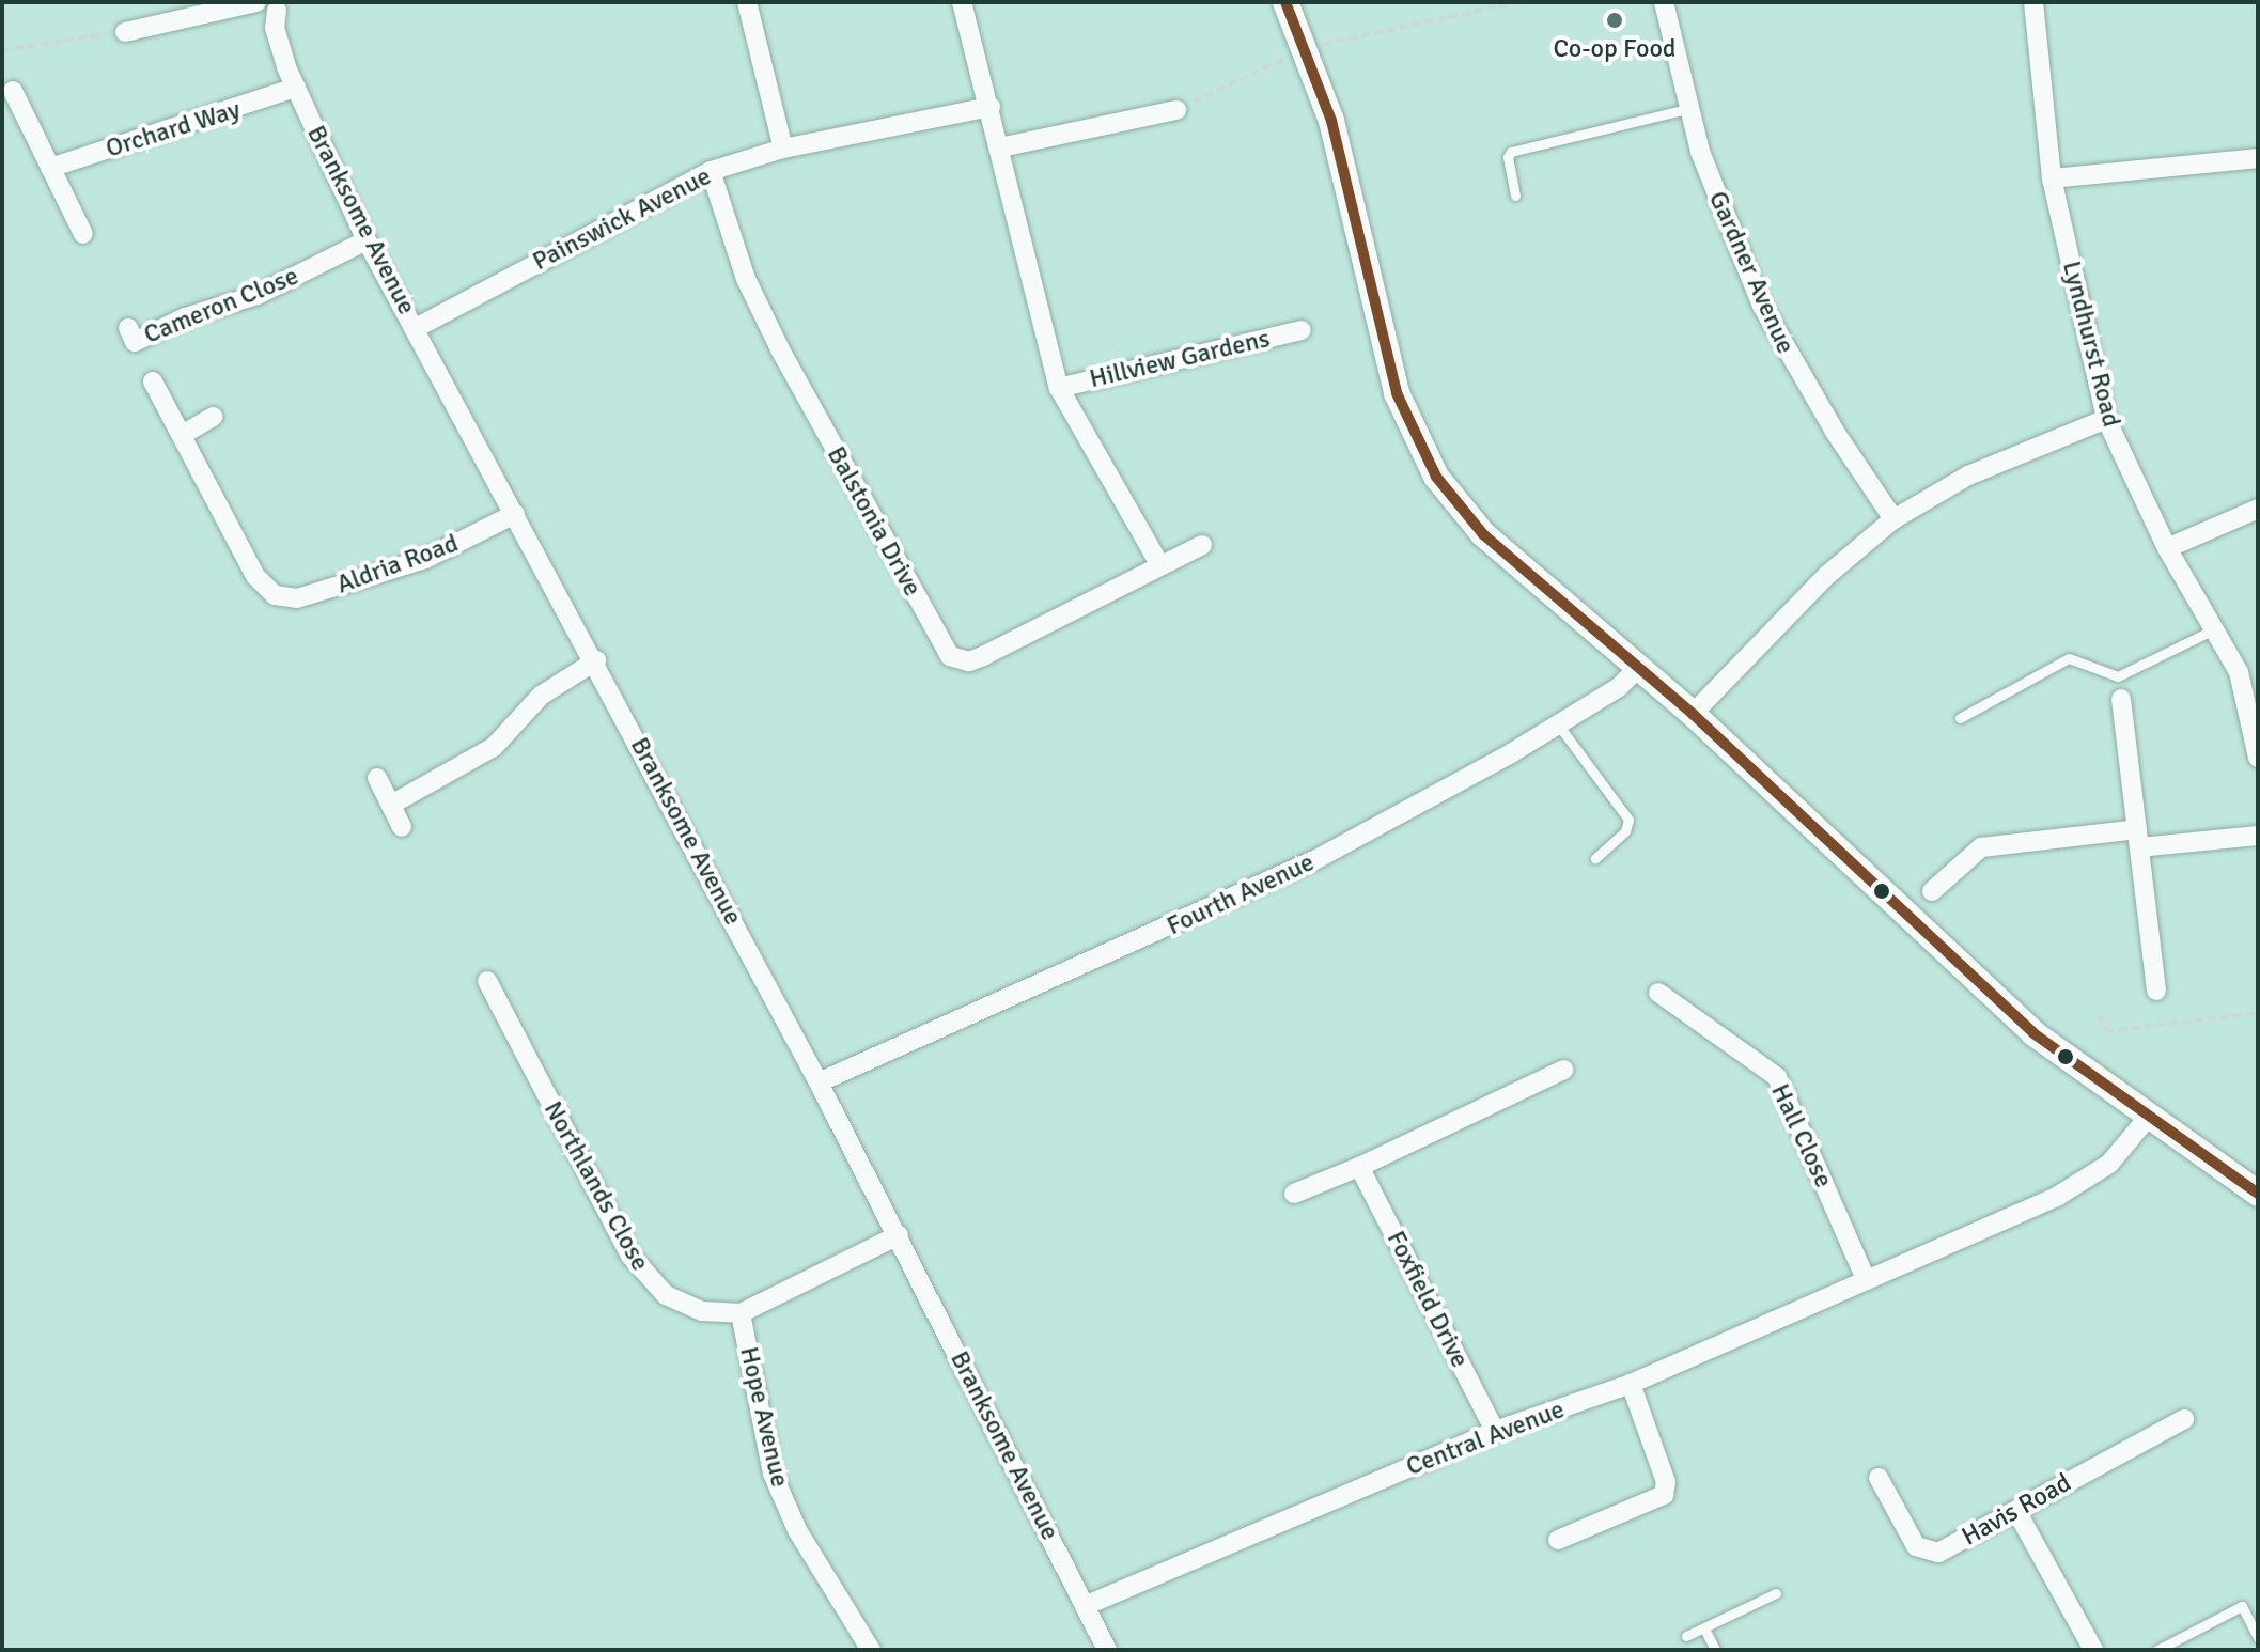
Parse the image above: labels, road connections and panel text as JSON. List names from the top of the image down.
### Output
{
  "streets": {
    "street": [
      "Orchard Way",
      "Painswick Avenue",
      "Branksome Avenue",
      "Gardner Avenue",
      "Cameron Close",
      "Lyndhurst Road",
      "Hillview Gardens",
      "Balstonia Drive",
      "Aldria Road",
      "Fourth Avenue",
      "Hall Close",
      "Northlands Close",
      "Foxfield Drive",
      "Hope Avenue",
      "Central Avenue",
      "Havis Road"
    ]
  },
  "crossings": [
    ["Orchard Way", "Branksome Avenue"],
    ["Painswick Avenue", "Branksome Avenue"],
    ["Painswick Avenue", "Balstonia Drive"],
    ["Branksome Avenue", "Cameron Close"],
    ["Branksome Avenue", "Aldria Road"],
    ["Branksome Avenue", "Fourth Avenue"],
    ["Branksome Avenue", "Central Avenue"],
    ["Hall Close", "Central Avenue"],
    ["Northlands Close", "Hope Avenue"],
    ["Foxfield Drive", "Central Avenue"]
  ],
  "places": ["Co-op Food"]
}
